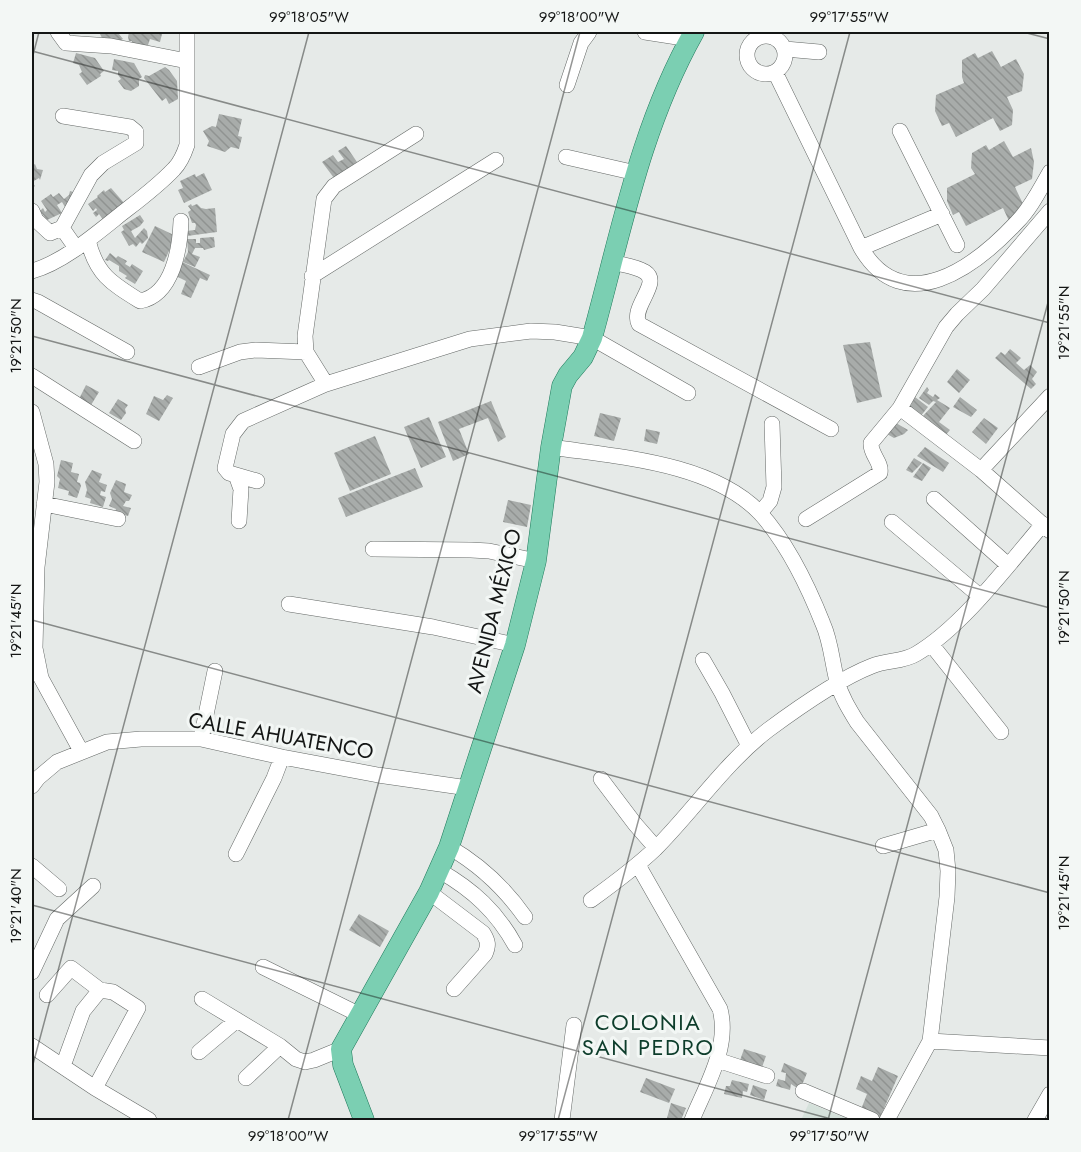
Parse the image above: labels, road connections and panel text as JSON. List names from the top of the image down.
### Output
{
  "streets": {
    "main road": ["AVENIDA MÉXICO"],
    "street": ["CALLE AHUATENCO"]
  },
  "crossings": [
    ["AVENIDA MÉXICO", "CALLE AHUATENCO"]
  ],
  "districts": ["COLONIA SAN PEDRO"],
  "coordinates": [
    "99°18'05\"W",
    "99°18'00\"W",
    "99°17'55\"W",
    "19°21'55\"N",
    "19°21'50\"N",
    "19°21'45\"N",
    "19°21'40\"N",
    "99°17'50\"W"
  ]
}
